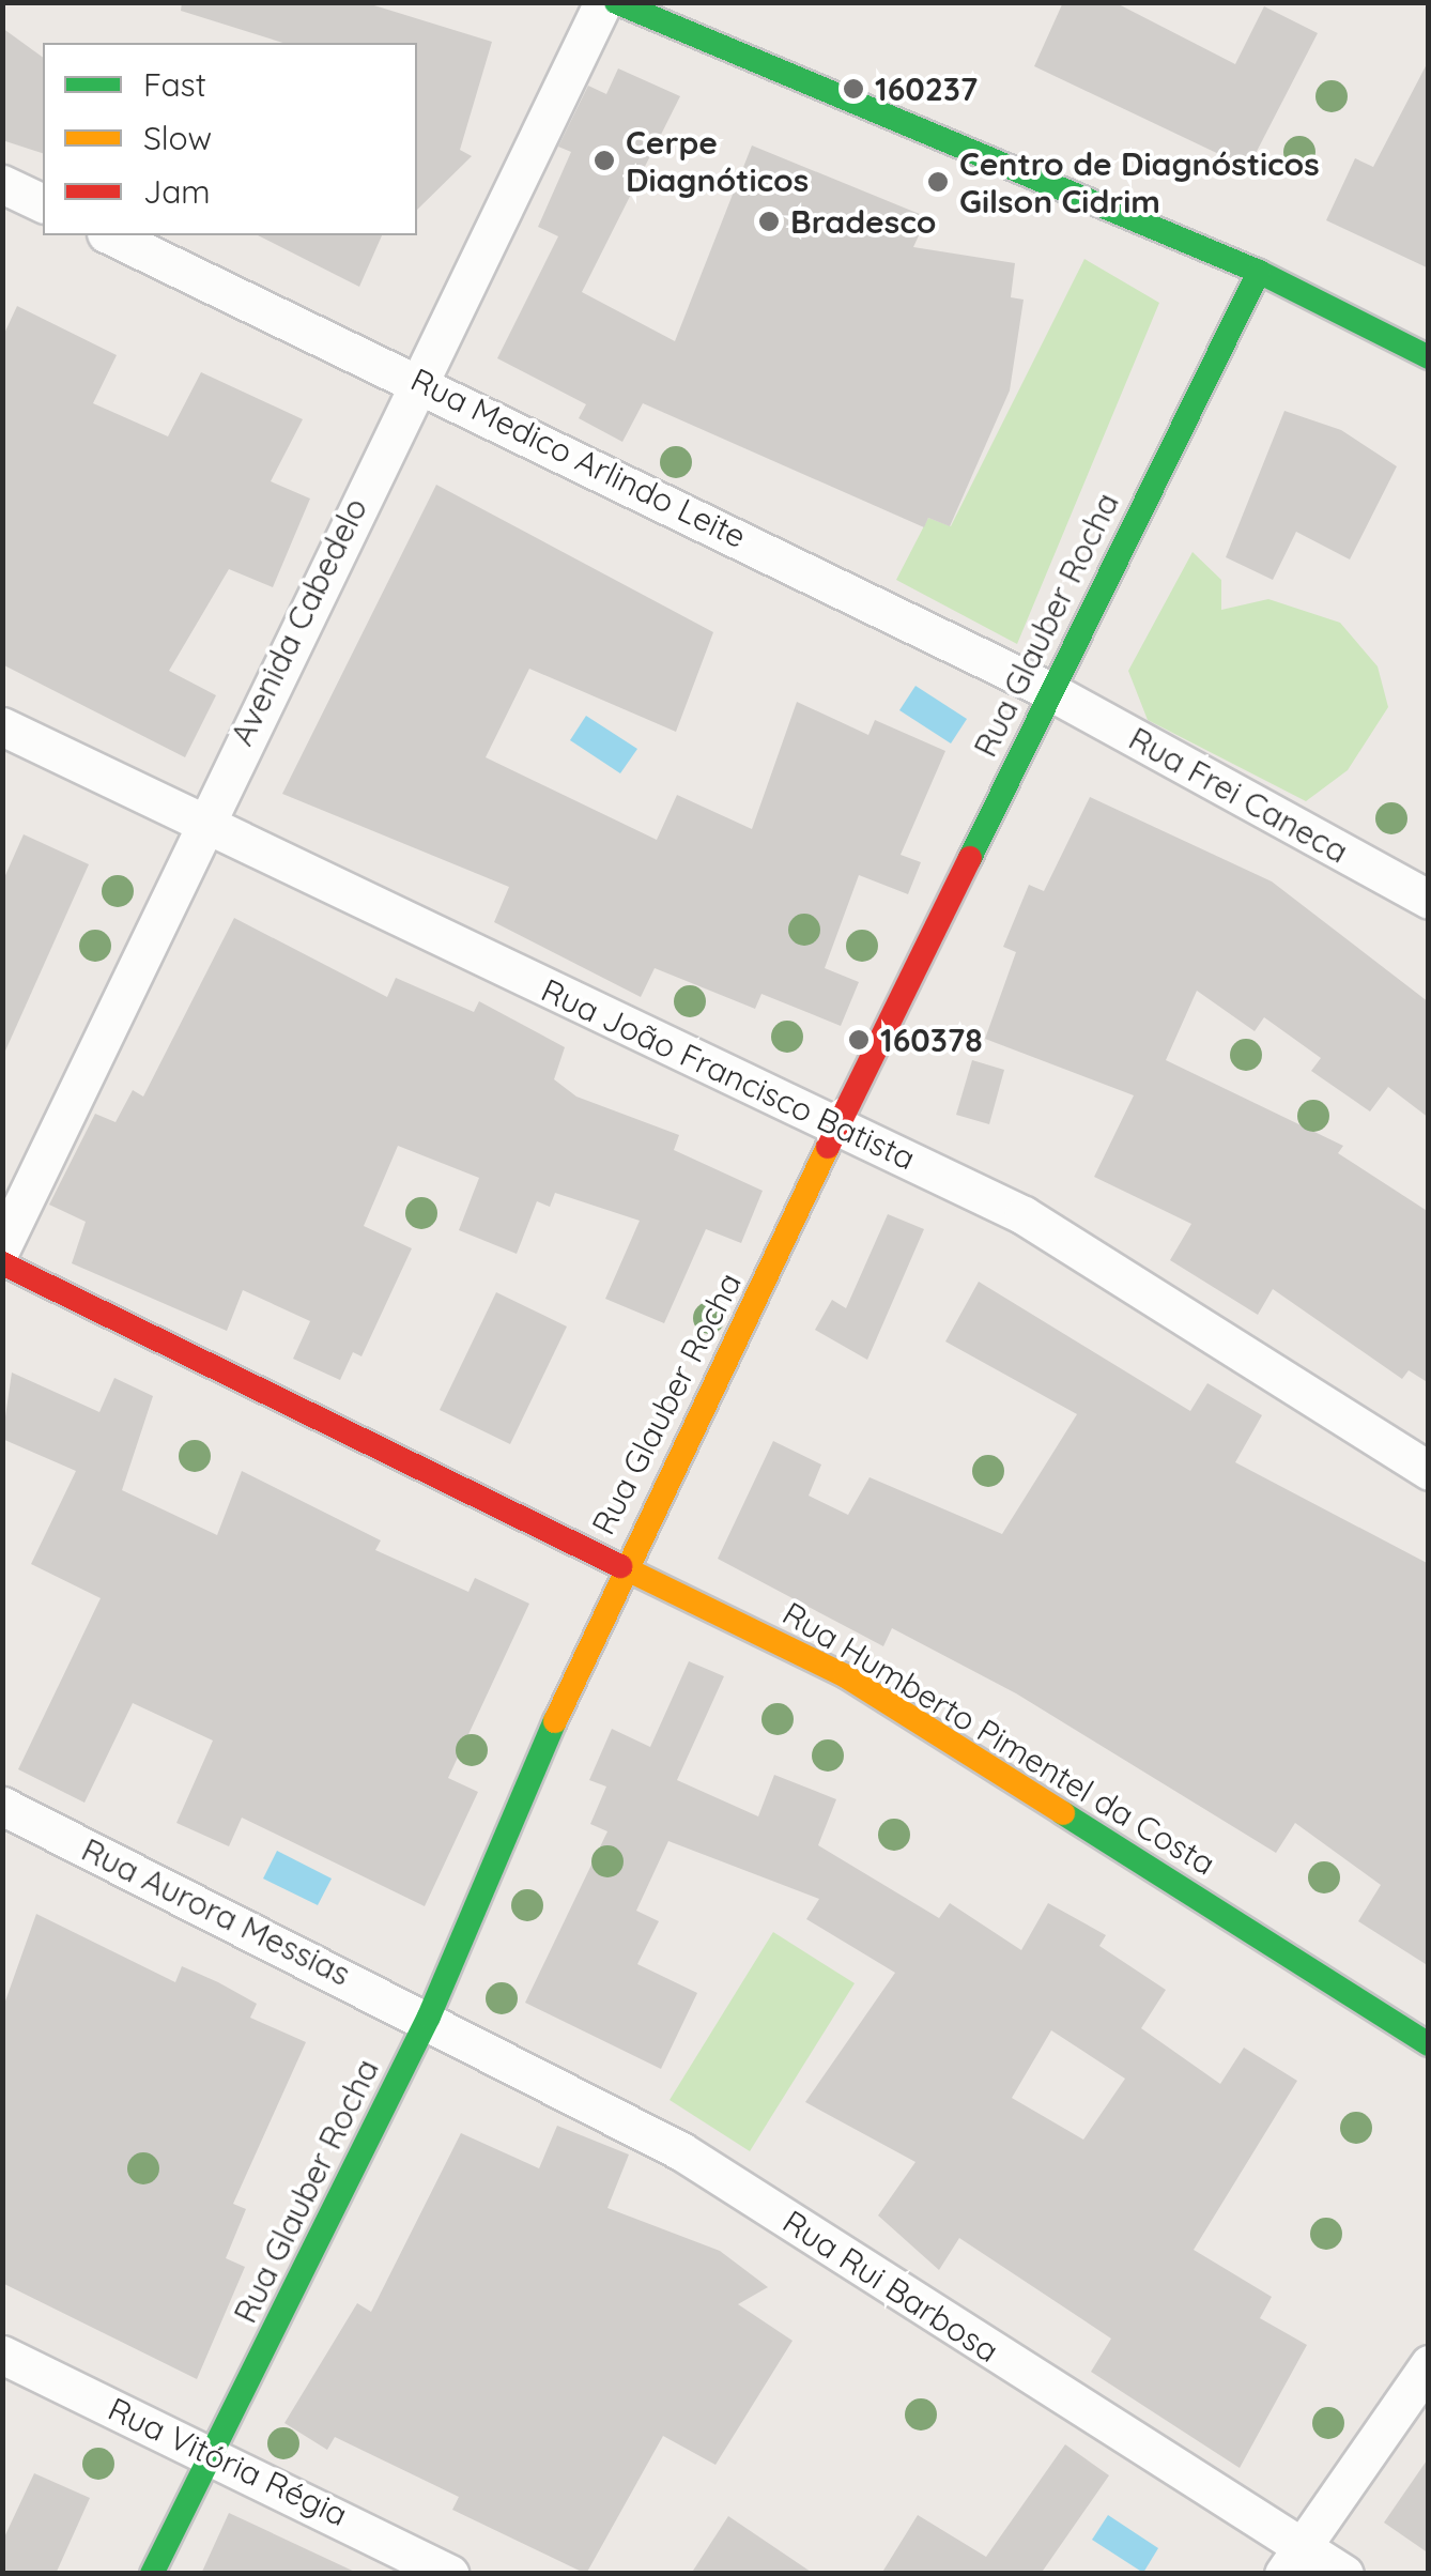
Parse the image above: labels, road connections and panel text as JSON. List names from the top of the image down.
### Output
{
  "streets": {
    "street": [
      "Rua Medico Arlindo Leite",
      "Avenida Cabedelo",
      "Rua Glauber Rocha",
      "Rua Frei Caneca",
      "Rua João Francisco Batista",
      "Rua Humberto Pimentel da Costa",
      "Rua Aurora Messias",
      "Rua Rui Barbosa",
      "Rua Vitória Régia"
    ]
  },
  "crossings": [
    ["Rua Medico Arlindo Leite", "Avenida Cabedelo"],
    ["Rua Medico Arlindo Leite", "Rua Glauber Rocha"],
    ["Rua Medico Arlindo Leite", "Rua Frei Caneca"],
    ["Avenida Cabedelo", "Rua João Francisco Batista"],
    ["Rua Glauber Rocha", "Rua Frei Caneca"],
    ["Rua Glauber Rocha", "Rua João Francisco Batista"],
    ["Rua Glauber Rocha", "Rua Humberto Pimentel da Costa"],
    ["Rua Glauber Rocha", "Rua Aurora Messias"],
    ["Rua Glauber Rocha", "Rua Rui Barbosa"],
    ["Rua Glauber Rocha", "Rua Vitória Régia"],
    ["Rua Aurora Messias", "Rua Rui Barbosa"]
  ],
  "places": [
    "160237",
    "Cerpe Diagnóticos",
    "Centro de Diagnósticos Gilson Cidrim",
    "Bradesco",
    "160378"
  ],
  "legend": ["Fast", "Slow", "Jam"]
}
